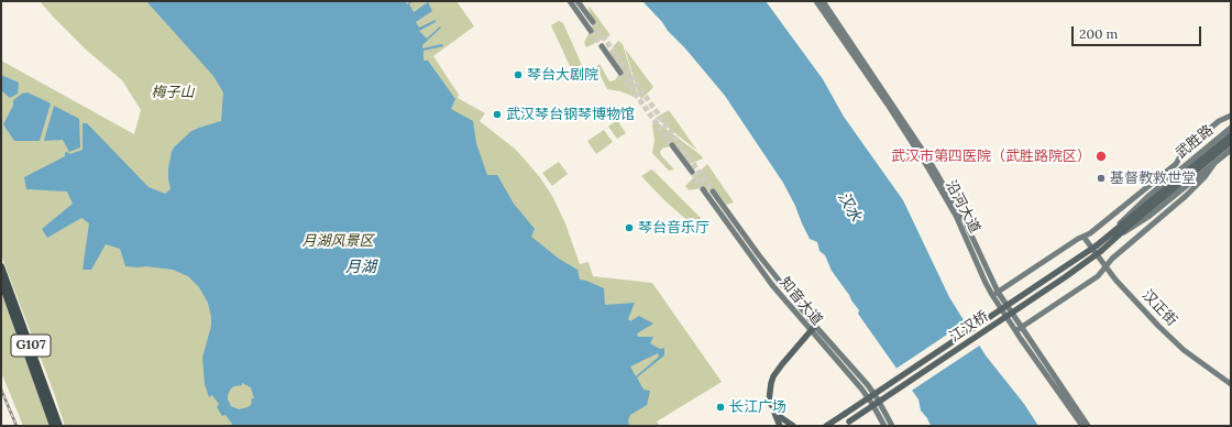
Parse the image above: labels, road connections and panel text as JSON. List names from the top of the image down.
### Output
{
  "streets": {
    "highway": ["G107"],
    "main road": [
      "武胜路",
      "沿河大道",
      "知音大道",
      "汉正街",
      "江汉桥"
    ]
  },
  "crossings": [
    ["武胜路", "江汉桥"]
  ],
  "water": ["汉水", "月湖"],
  "parks": ["梅子山", "月湖风景区"],
  "places": [
    "琴台大剧院",
    "武汉琴台钢琴博物馆",
    "武汉市第四医院（武胜路院区）",
    "基督教救世堂",
    "琴台音乐厅",
    "长江广场"
  ],
  "scale_bar": "200 m"
}
